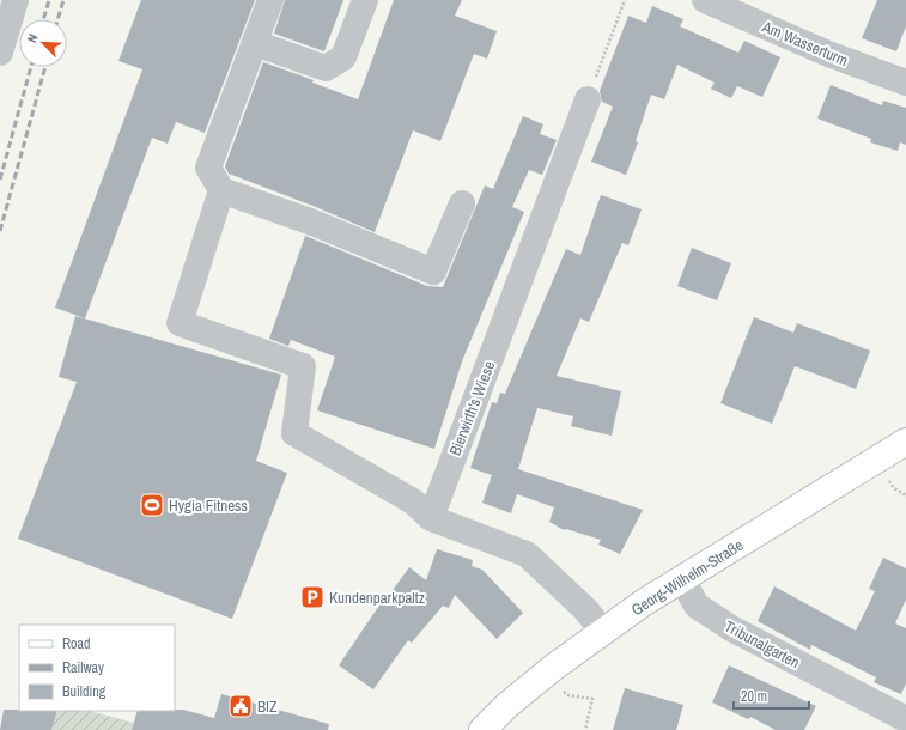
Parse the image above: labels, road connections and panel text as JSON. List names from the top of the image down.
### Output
{
  "streets": {
    "main road": ["Georg-Wilhelm-Straße"],
    "street": ["Am Wasserturm", "Bierwirth's Wiese", "Tribunalgarten"]
  },
  "crossings": [
    ["Georg-Wilhelm-Straße", "Tribunalgarten"]
  ],
  "places": {
    "sports": ["Hygia Fitness"],
    "parking": ["Kundenparkpaltz"],
    "public building": ["BIZ"]
  },
  "legend": ["Road", "Railway", "Building"],
  "scale_bar": "20 m",
  "north": "top left"
}
